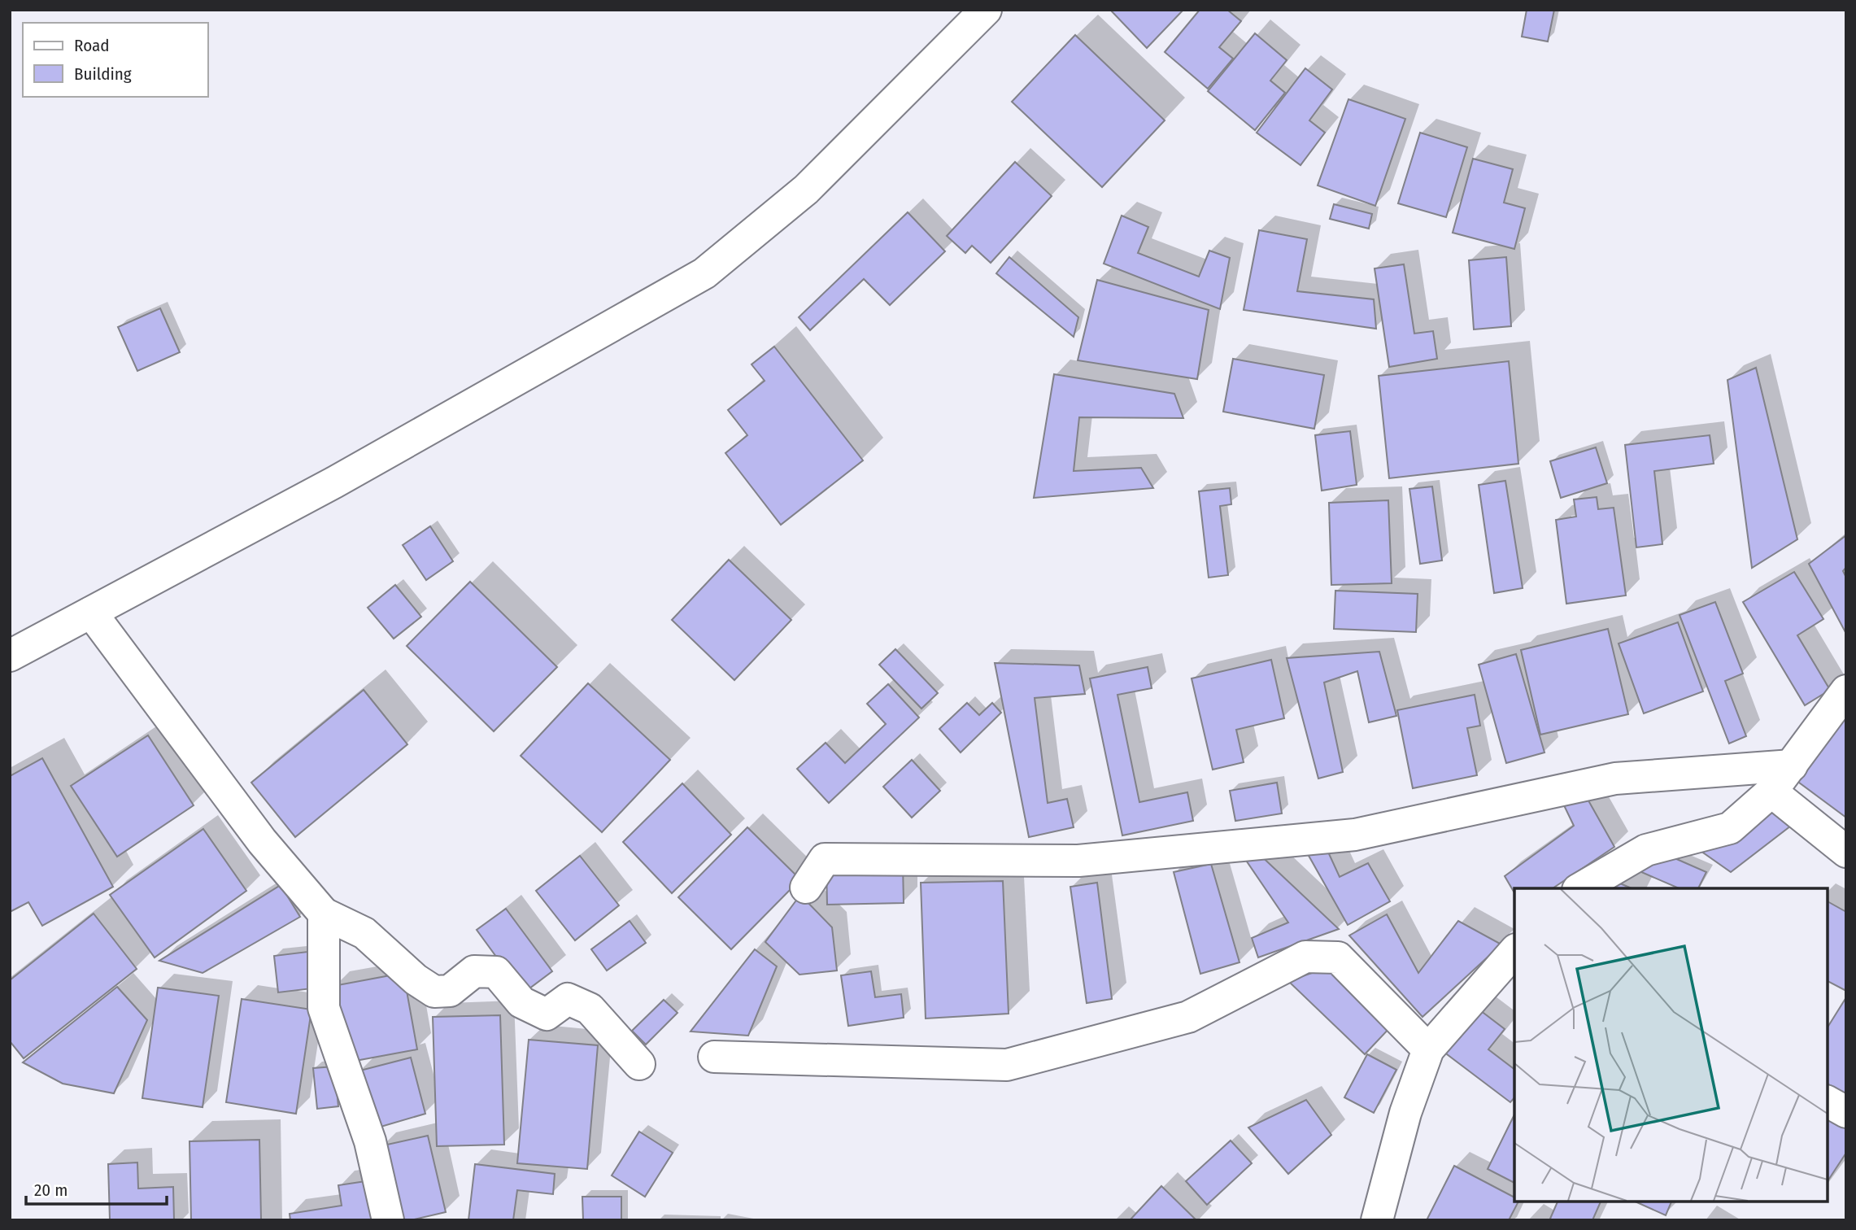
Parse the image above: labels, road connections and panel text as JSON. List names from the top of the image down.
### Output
{
  "legend": ["Road", "Building"],
  "scale_bar": "20 m"
}
